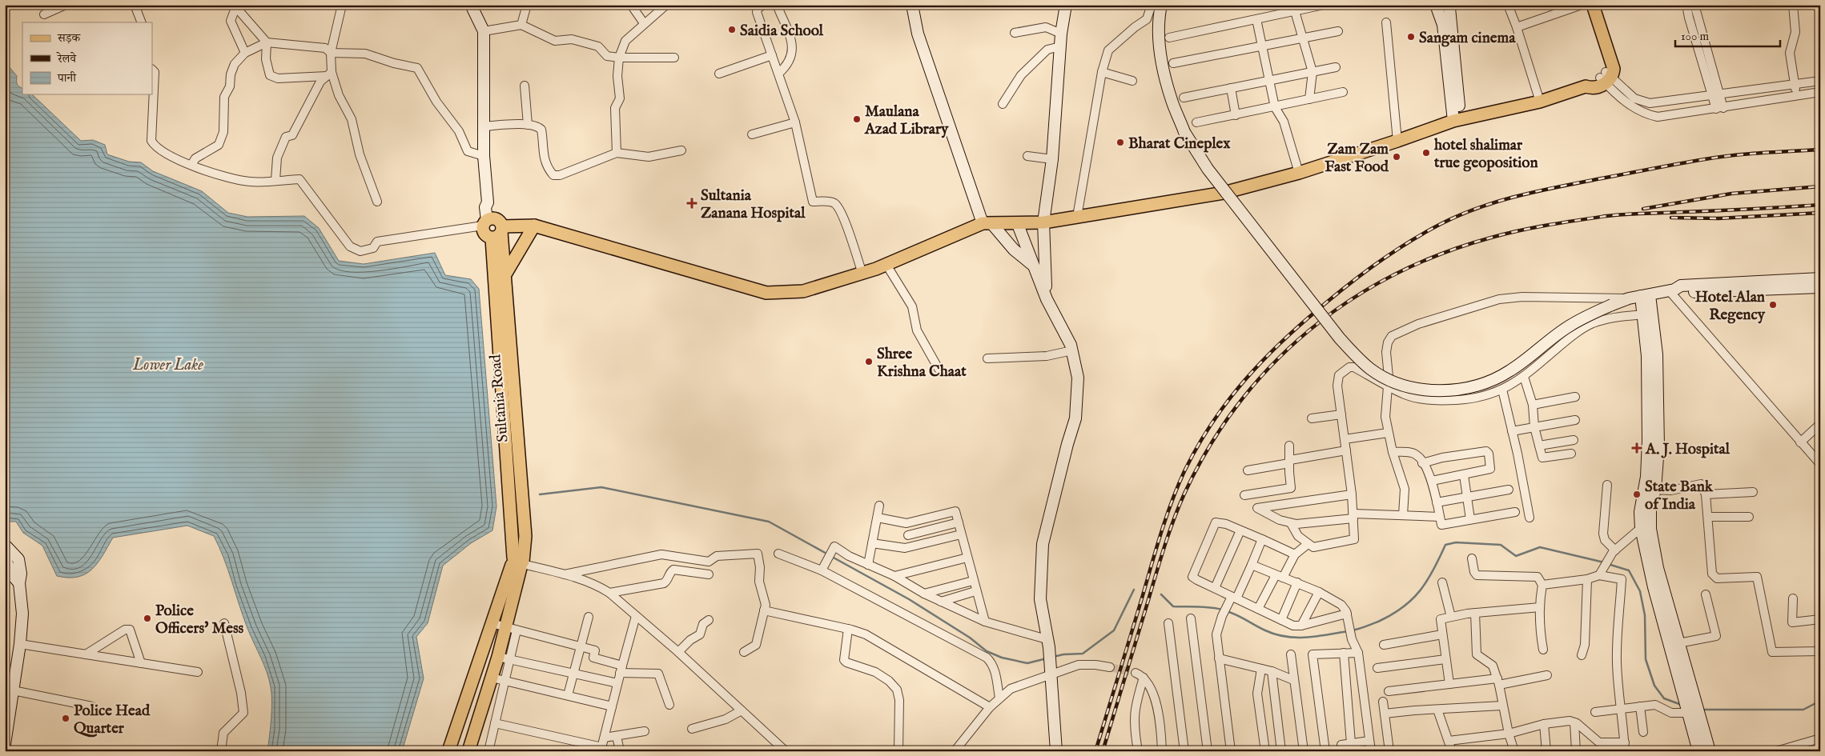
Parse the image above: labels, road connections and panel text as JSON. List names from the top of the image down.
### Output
{
  "streets": {
    "main road": ["Sultania Road"]
  },
  "water": ["Lower Lake"],
  "places": {
    "other": [
      "Saidia School",
      "Sangam cinema",
      "Maulana Azad Library",
      "Bharat Cineplex",
      "hotel shalimar true geoposition",
      "Zam Zam Fast Food",
      "Hotel Alan Regency",
      "Shree Krishna Chaat",
      "State Bank of India",
      "Police Officers' Mess",
      "Police Head Quarter"
    ],
    "health": ["Sultania Zanana Hospital", "A. J. Hospital"]
  },
  "legend": ["सड़क", "रेलवे", "पानी"],
  "scale_bar": "100 m"
}
